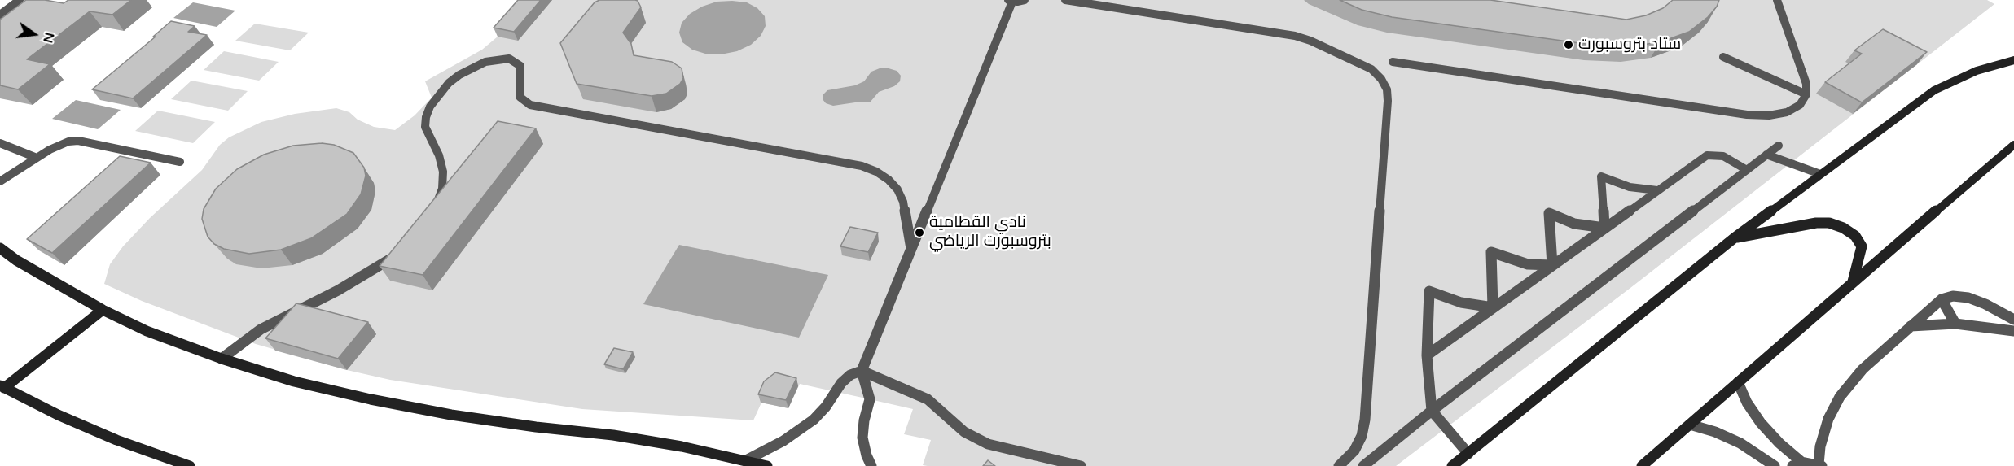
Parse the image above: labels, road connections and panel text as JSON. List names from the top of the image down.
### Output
{
  "places": ["ستاد بتروسبورت", "نادي القطامية بتروسبورت الرياضي"],
  "north": "right"
}
